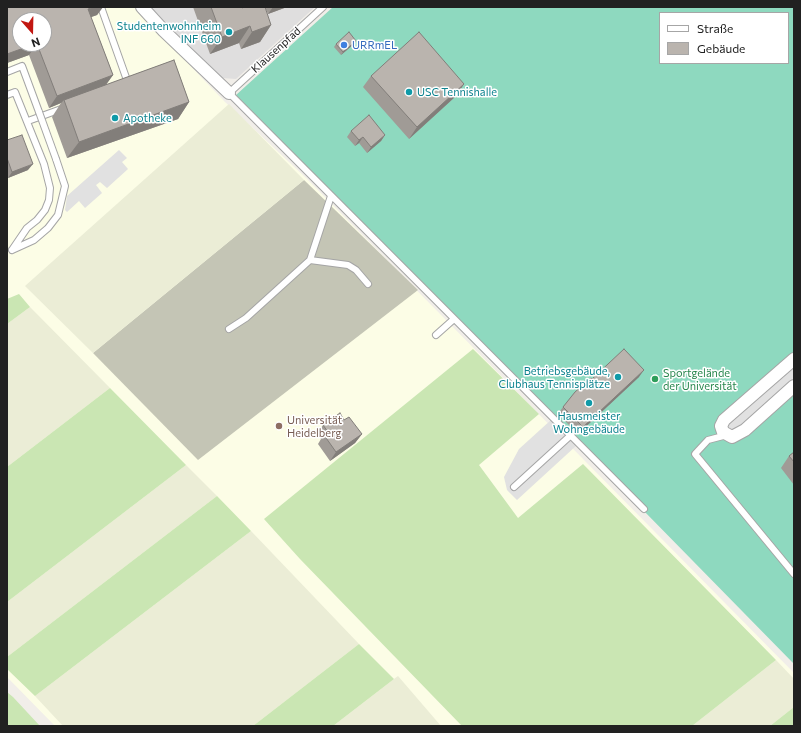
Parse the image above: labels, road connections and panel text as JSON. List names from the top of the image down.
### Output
{
  "streets": {
    "lane": ["Klausenpfad"]
  },
  "places": [
    "Studentenwohnheim INF 660",
    "URRmEL",
    "USC Tennishalle",
    "Apotheke",
    "Betriebsgebäude, Clubhaus Tennisplätze",
    "Sportgelände der Universität",
    "Hausmeister Wohngebäude",
    "Universität Heidelberg"
  ],
  "legend": ["Straße", "Gebäude"],
  "north": "bottom"
}
